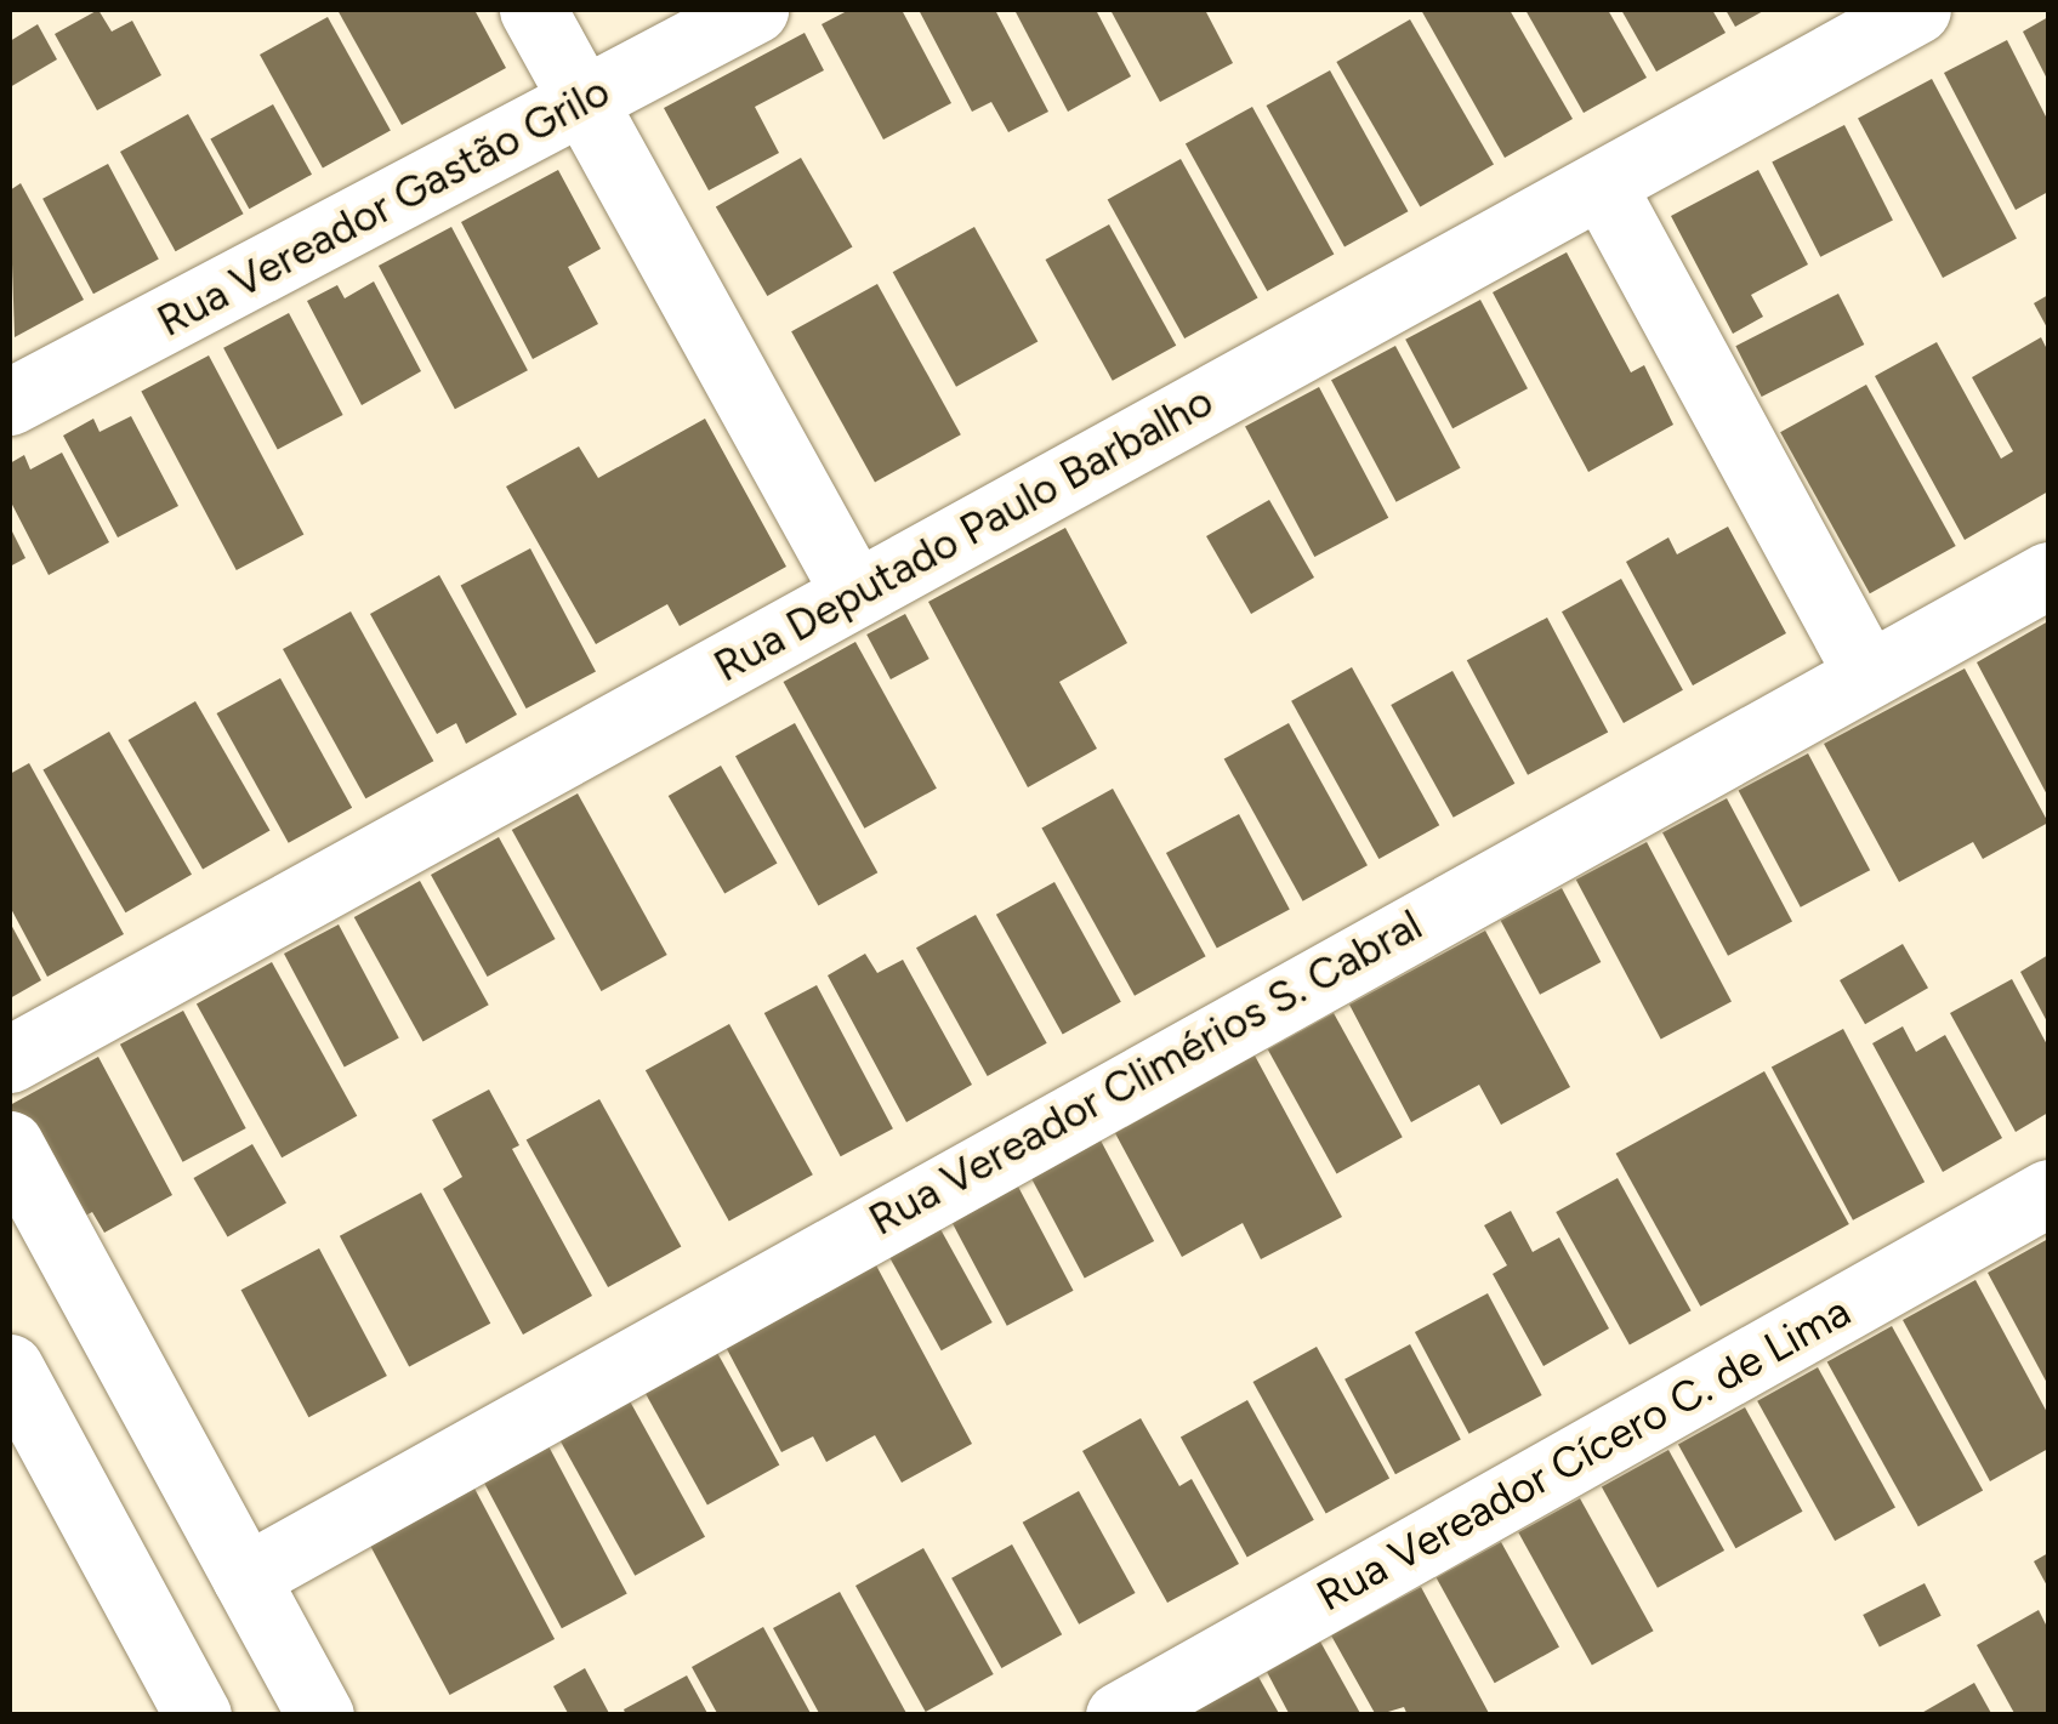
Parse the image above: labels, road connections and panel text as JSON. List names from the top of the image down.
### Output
{
  "streets": {
    "street": [
      "Rua Vereador Gastão Grilo",
      "Rua Deputado Paulo Barbalho",
      "Rua Vereador Climérios S. Cabral",
      "Rua Vereador Cícero C. de Lima"
    ]
  }
}
